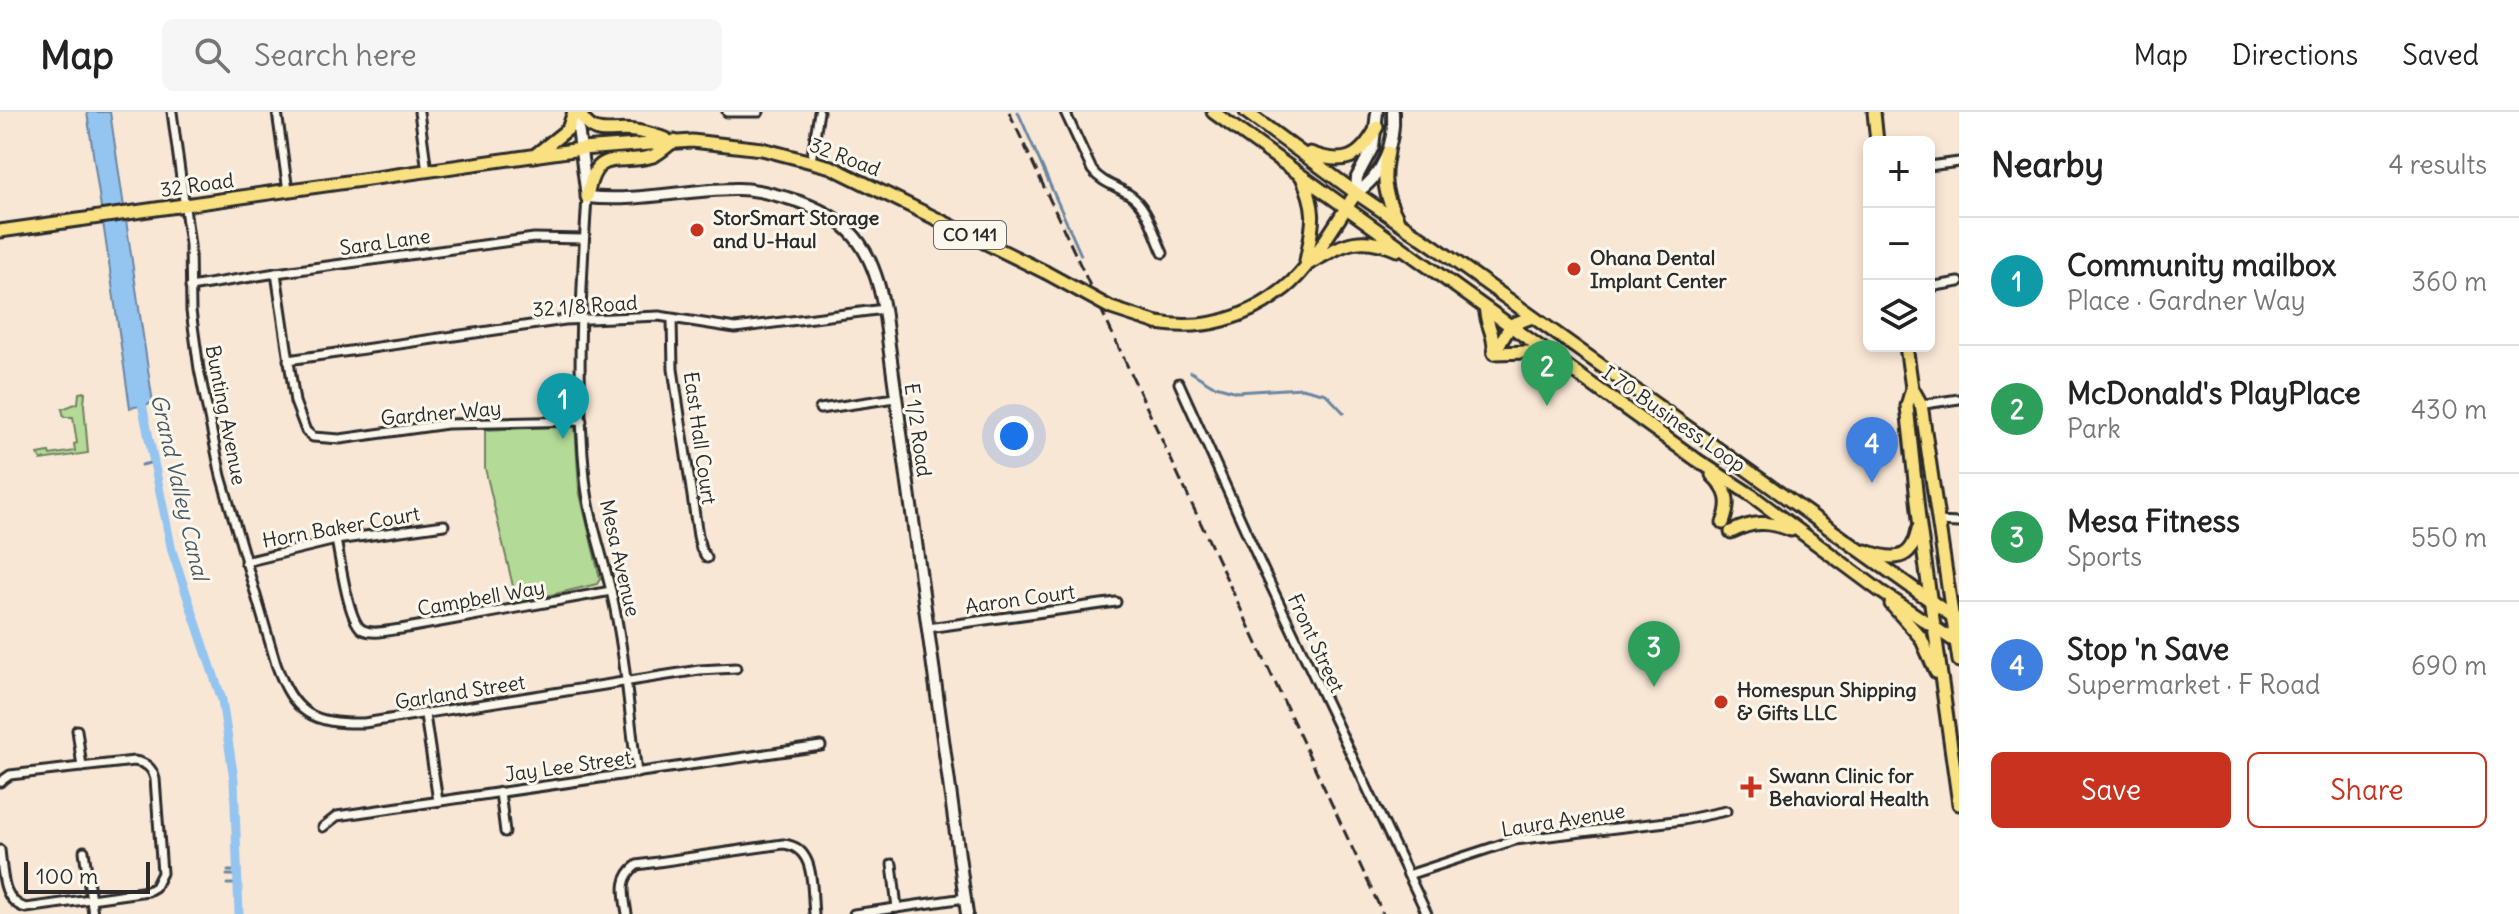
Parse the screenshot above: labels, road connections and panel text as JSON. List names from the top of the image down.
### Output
{
  "streets": {
    "main road": ["32 Road", "CO 141", "I 70 Business Loop"],
    "street": [
      "Sara Lane",
      "32 1/8 Road",
      "Gardner Way",
      "Bunting Avenue",
      "E 1/2 Road",
      "East Hall Court",
      "Horn Baker Court",
      "Mesa Avenue",
      "Campbell Way",
      "Aaron Court",
      "Front Street",
      "Garland Street",
      "Jay Lee Street",
      "Laura Avenue"
    ]
  },
  "crossings": [
    ["32 Road", "Bunting Avenue"],
    ["32 Road", "I 70 Business Loop"],
    ["32 Road", "Mesa Avenue"],
    ["Sara Lane", "Bunting Avenue"],
    ["Sara Lane", "Mesa Avenue"],
    ["32 1/8 Road", "Gardner Way"],
    ["32 1/8 Road", "E 1/2 Road"],
    ["32 1/8 Road", "East Hall Court"],
    ["32 1/8 Road", "Mesa Avenue"],
    ["Gardner Way", "Mesa Avenue"],
    ["Bunting Avenue", "Horn Baker Court"],
    ["Bunting Avenue", "Garland Street"],
    ["E 1/2 Road", "Mesa Avenue"],
    ["E 1/2 Road", "Aaron Court"],
    ["Horn Baker Court", "Campbell Way"],
    ["Mesa Avenue", "Campbell Way"],
    ["Mesa Avenue", "Garland Street"],
    ["Mesa Avenue", "Jay Lee Street"],
    ["Front Street", "Laura Avenue"]
  ],
  "water": ["Grand Valley Canal"],
  "places": {
    "other": ["StorSmart Storage and U-Haul", "Ohana Dental Implant Center", "Homespun Shipping & Gifts LLC"],
    "health": ["Swann Clinic for Behavioral Health"]
  },
  "scale_bar": "100 m",
  "page": {
    "header": "Map",
    "search": "Search here",
    "nav": ["Map", "Directions", "Saved"],
    "heading": ["Nearby", "4 results"],
    "map_buttons": ["+", "−"],
    "list": [
      {
        "mark": "1",
        "name": "Community mailbox",
        "note": "Place · Gardner Way",
        "value": "360 m"
      },
      {
        "mark": "2",
        "name": "McDonald's PlayPlace",
        "note": "Park",
        "value": "430 m"
      },
      {
        "mark": "3",
        "name": "Mesa Fitness",
        "note": "Sports",
        "value": "550 m"
      },
      {
        "mark": "4",
        "name": "Stop 'n Save",
        "note": "Supermarket · F Road",
        "value": "690 m"
      }
    ],
    "pins": [
      "2",
      "1",
      "4",
      "3"
    ],
    "buttons": ["Save", "Share"],
    "scale": "100 m"
  }
}
